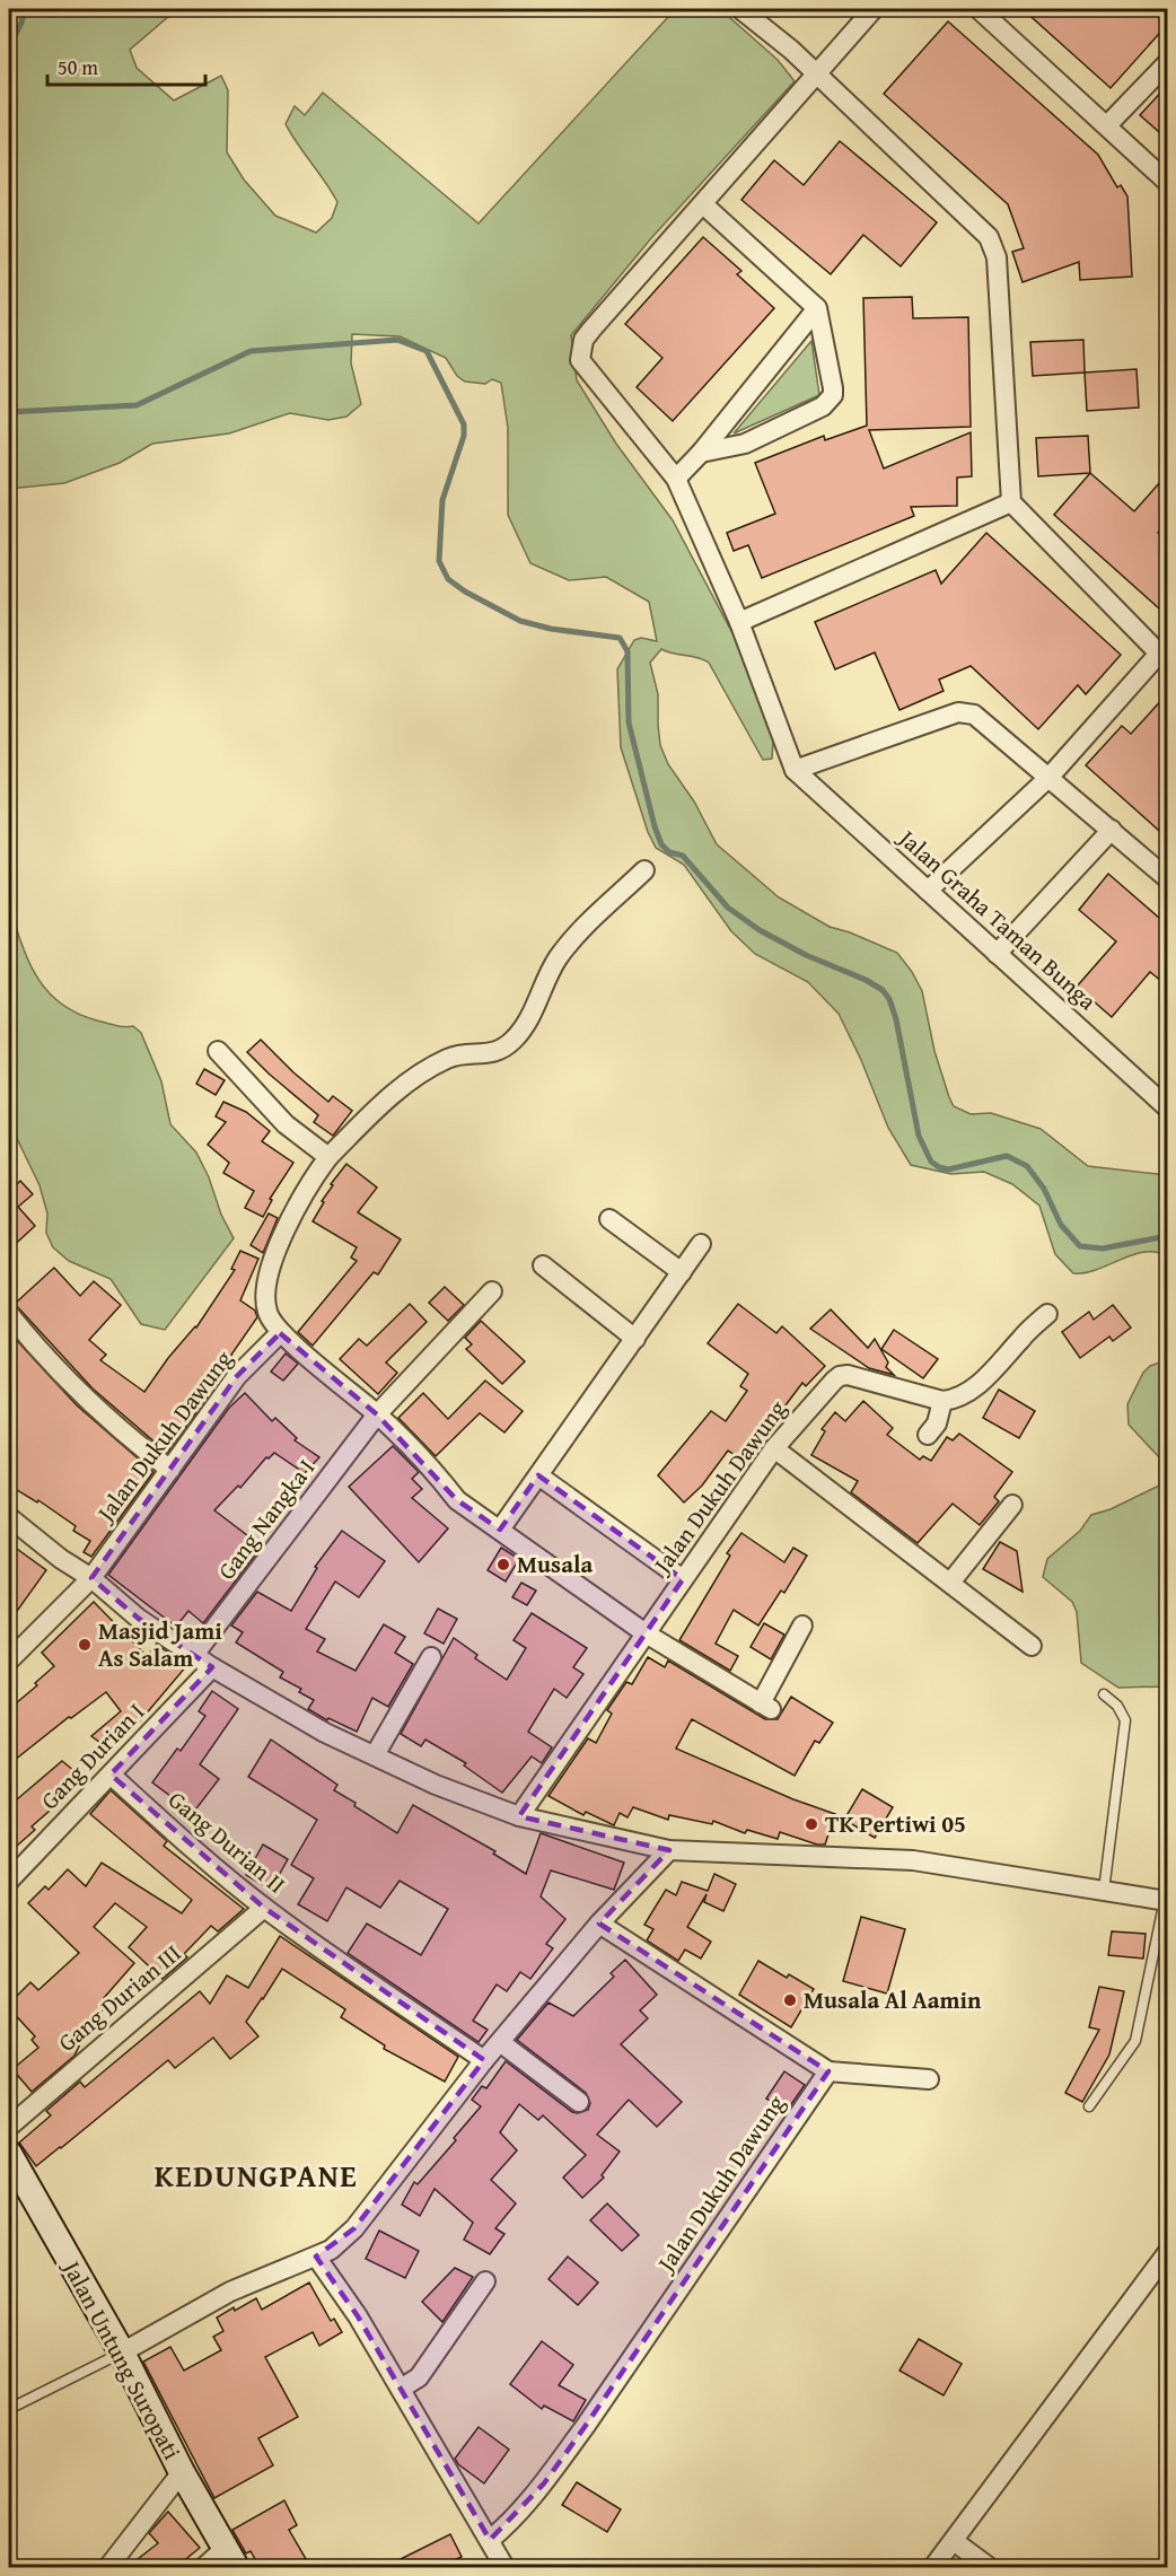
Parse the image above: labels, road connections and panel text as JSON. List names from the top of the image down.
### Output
{
  "streets": {
    "main road": ["Jalan Untung Suropati"],
    "street": [
      "Jalan Graha Taman Bunga",
      "Jalan Dukuh Dawung",
      "Gang Nangka I",
      "Gang Durian I",
      "Gang Durian II",
      "Gang Durian III"
    ]
  },
  "crossings": [
    ["Gang Durian I", "Gang Durian II"],
    ["Gang Durian II", "Gang Durian III"]
  ],
  "districts": ["KEDUNGPANE"],
  "places": [
    "Musala",
    "Masjid Jami As Salam",
    "TK Pertiwi 05",
    "Musala Al Aamin"
  ],
  "scale_bar": "50 m"
}
